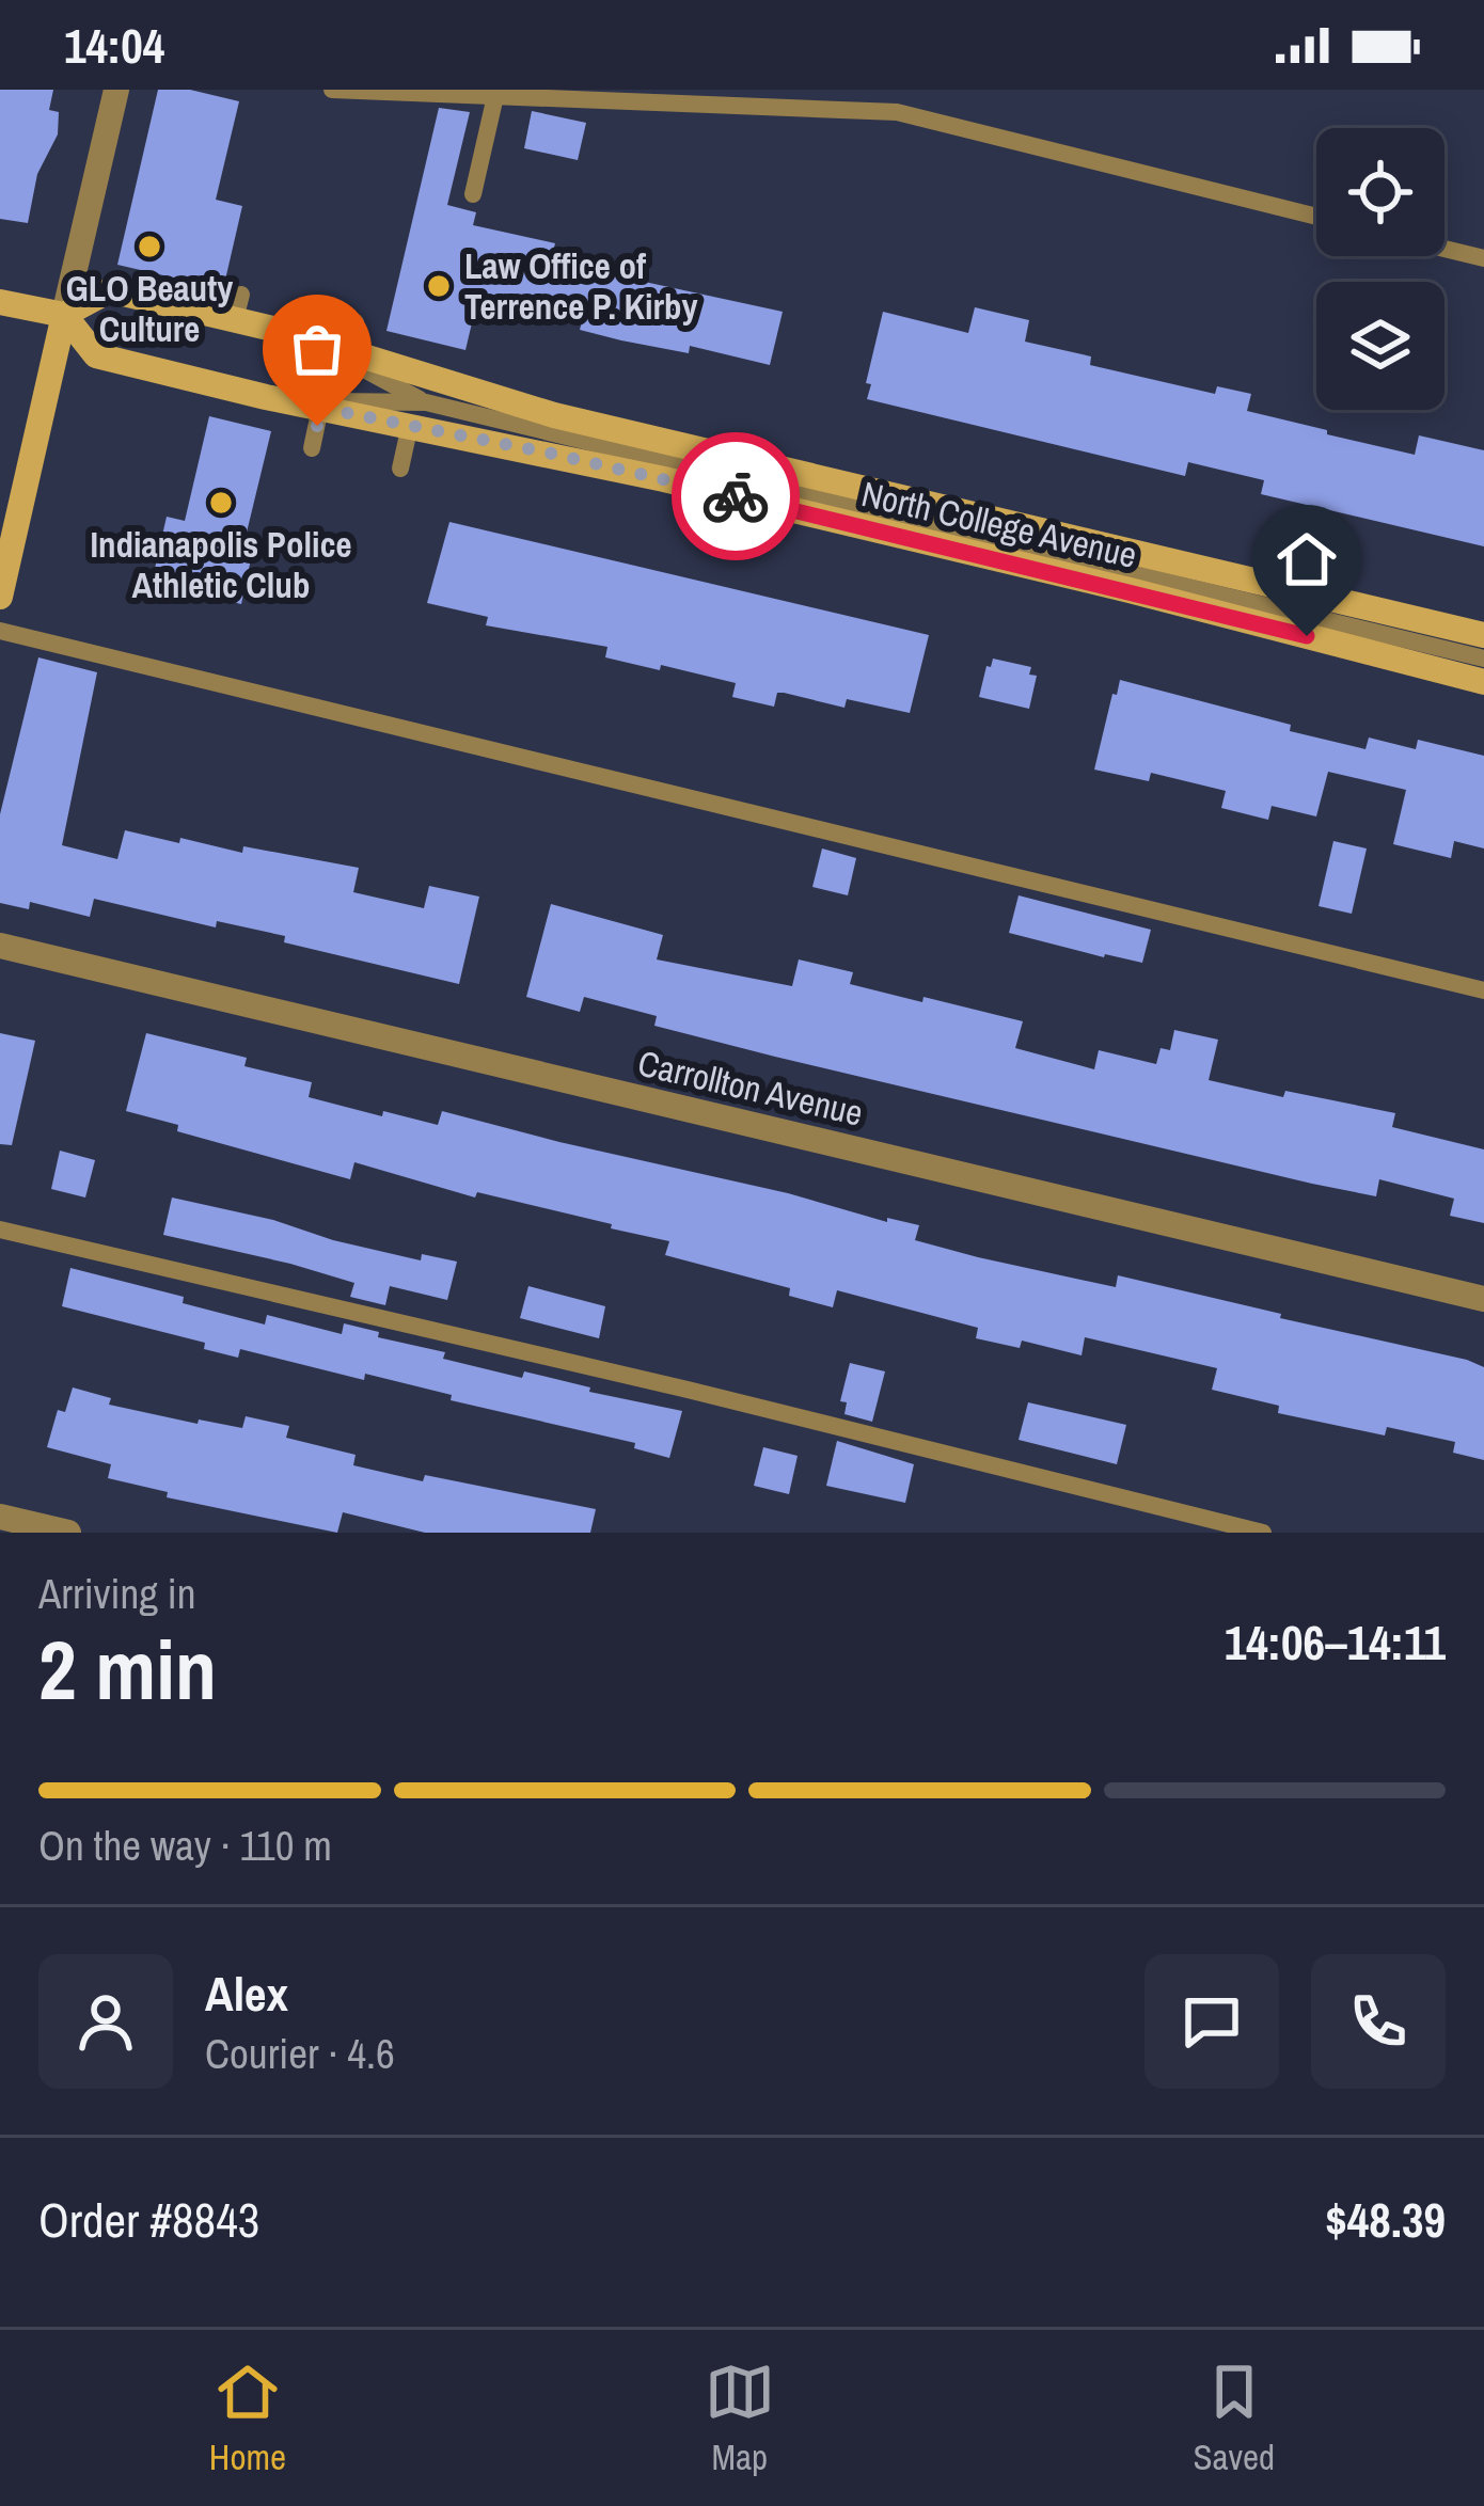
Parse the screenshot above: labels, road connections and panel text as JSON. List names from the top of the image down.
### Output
{
  "streets": {
    "main road": ["North College Avenue"],
    "street": ["Carrollton Avenue"]
  },
  "places": ["GLO Beauty Culture", "Law Office of Terrence P. Kirby", "Indianapolis Police Athletic Club"],
  "page": {
    "status": "14:04",
    "heading": ["2 min", "Arriving in", "14:06–14:11"],
    "panel": [
      "Alex",
      "Courier · 4.6",
      "Order #8843",
      "$48.39"
    ],
    "bar": "On the way · 110 m",
    "tabs": ["Home", "Map", "Saved"]
  }
}
